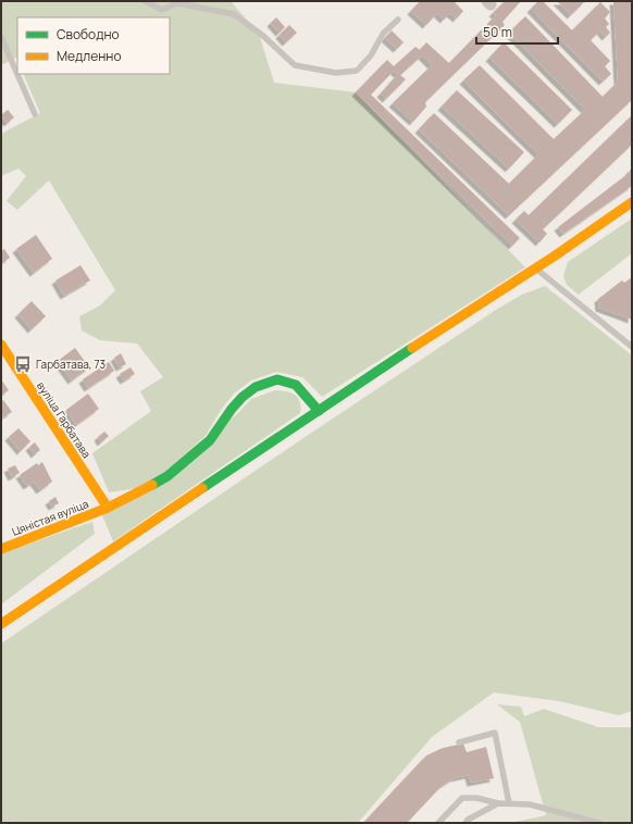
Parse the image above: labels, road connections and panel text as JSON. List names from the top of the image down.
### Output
{
  "streets": {
    "main road": ["вуліца Гарбатава", "Цяністая вуліца"]
  },
  "crossings": [
    ["вуліца Гарбатава", "Цяністая вуліца"]
  ],
  "places": {
    "bus stop": ["Гарбатава, 73"]
  },
  "legend": ["Свободно", "Медленно"],
  "scale_bar": "50 m"
}
